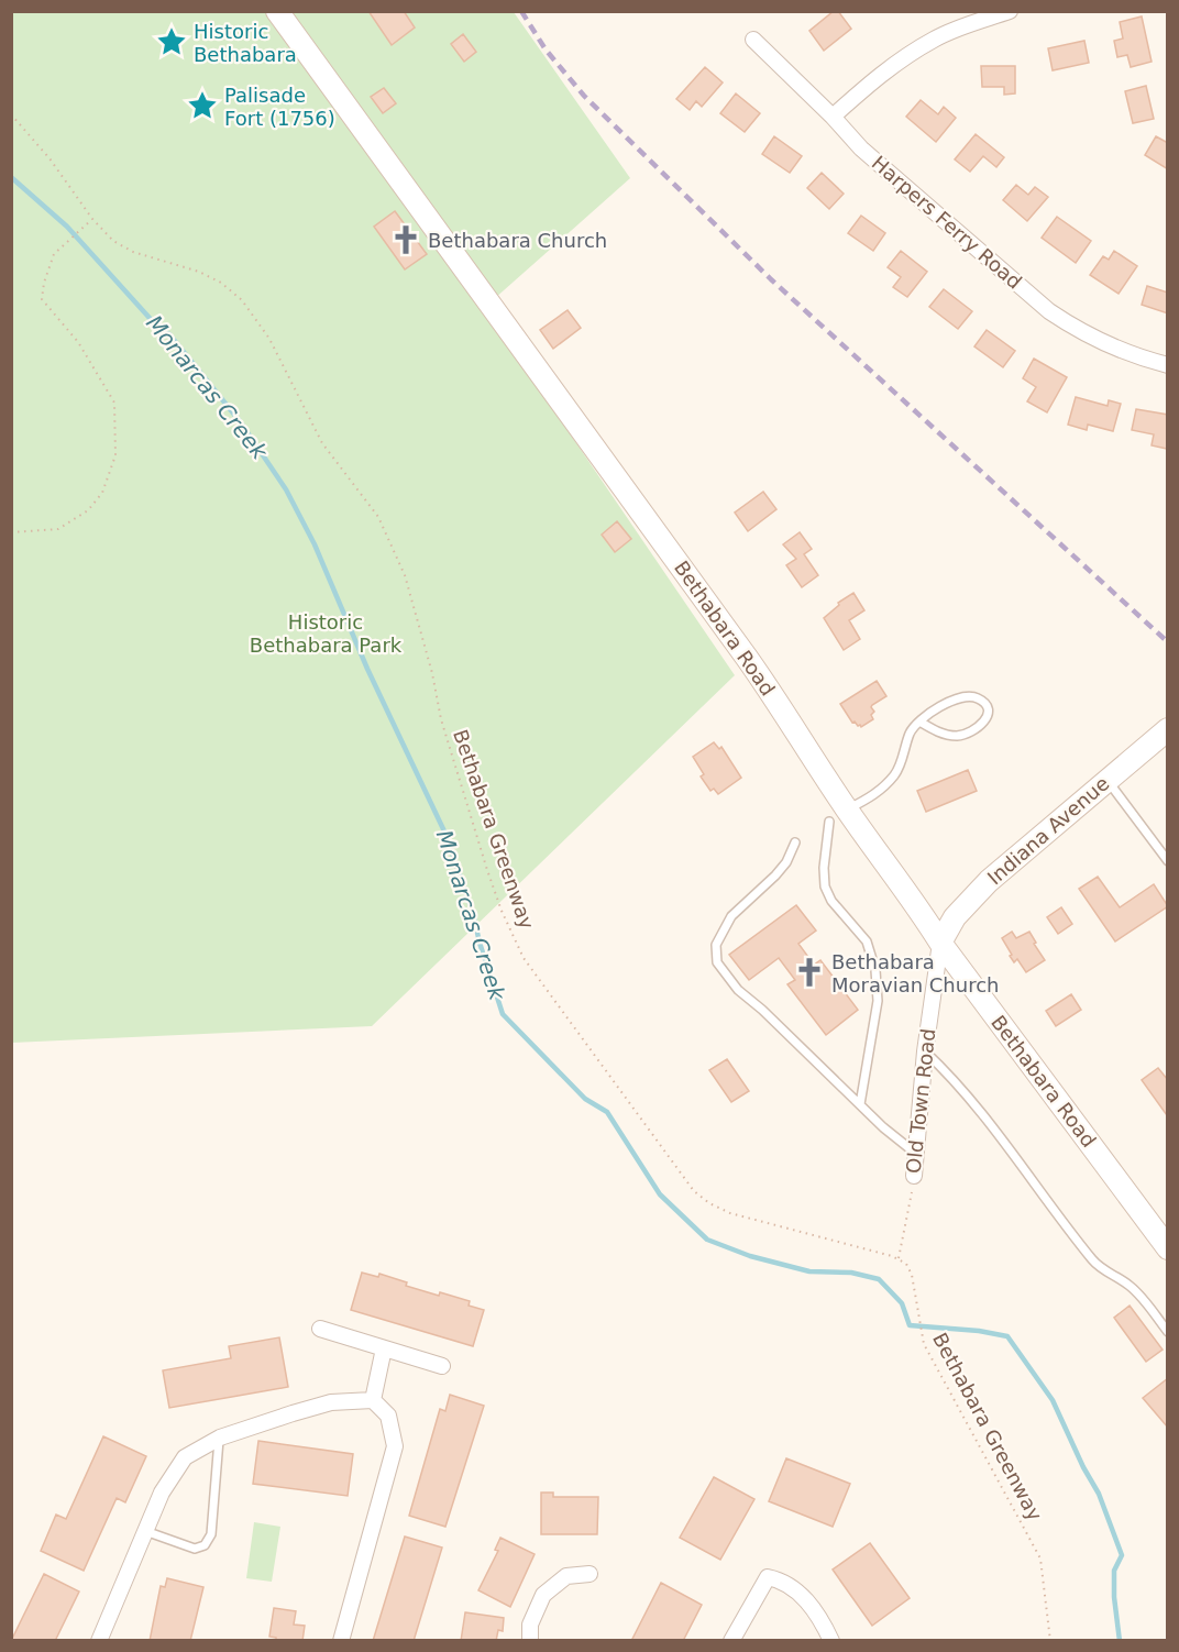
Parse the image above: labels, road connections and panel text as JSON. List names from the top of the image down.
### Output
{
  "streets": {
    "street": [
      "Harpers Ferry Road",
      "Bethabara Road",
      "Indiana Avenue",
      "Old Town Road"
    ],
    "path": ["Bethabara Greenway"]
  },
  "crossings": [
    ["Bethabara Road", "Indiana Avenue"],
    ["Bethabara Road", "Old Town Road"],
    ["Bethabara Greenway", "Old Town Road"],
    ["Indiana Avenue", "Old Town Road"]
  ],
  "water": ["Monarcas Creek"],
  "parks": ["Historic Bethabara Park"],
  "places": {
    "place": ["Historic Bethabara", "Palisade Fort (1756)"],
    "church": ["Bethabara Church", "Bethabara Moravian Church"]
  }
}
